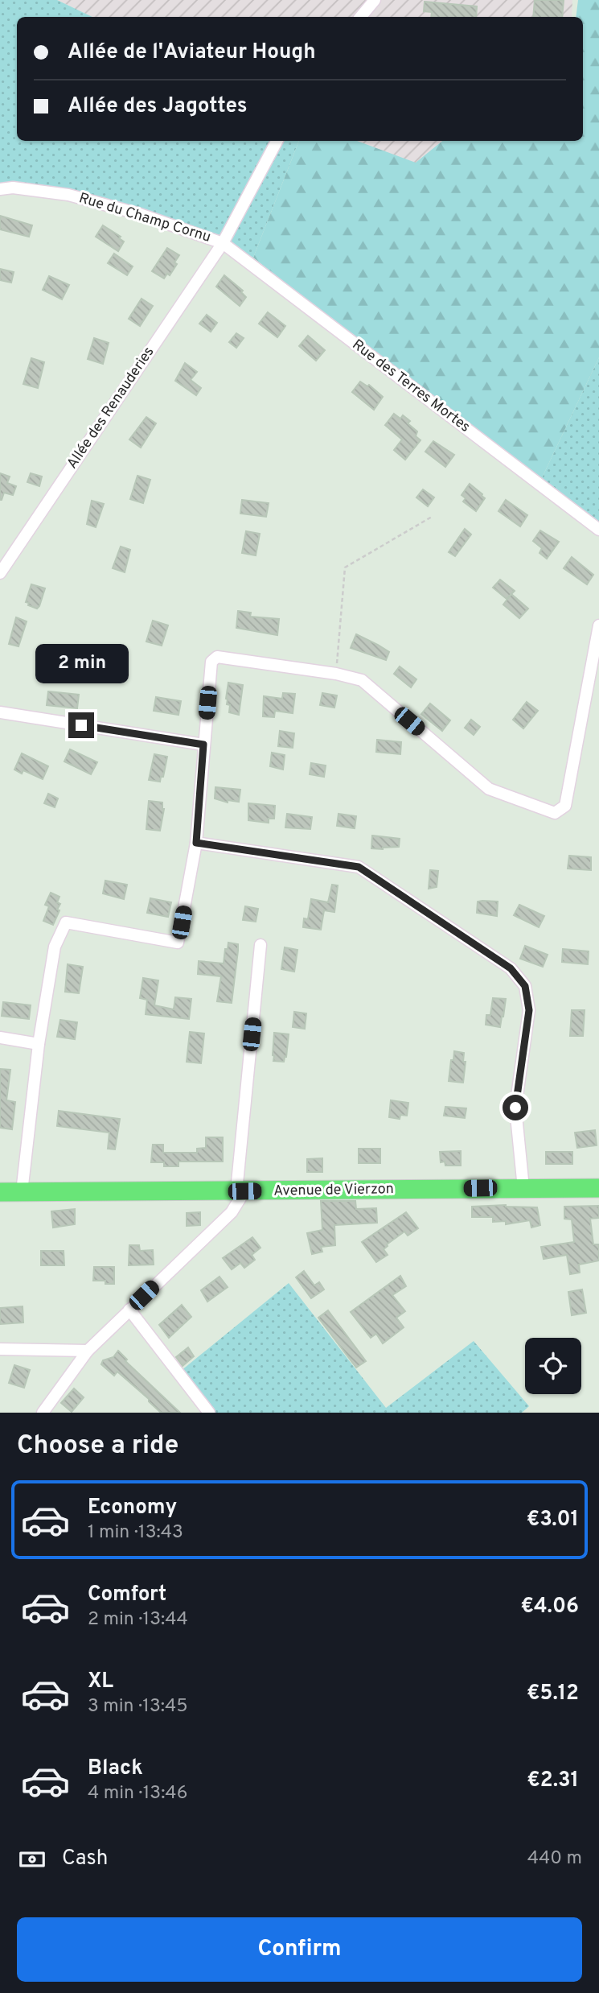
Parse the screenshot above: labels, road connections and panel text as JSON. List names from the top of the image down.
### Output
{
  "streets": {
    "main road": ["Avenue de Vierzon"],
    "street": ["Rue du Champ Cornu", "Rue des Terres Mortes", "Allée des Renauderies"]
  },
  "crossings": [
    ["Rue du Champ Cornu", "Rue des Terres Mortes"],
    ["Rue du Champ Cornu", "Allée des Renauderies"],
    ["Rue des Terres Mortes", "Allée des Renauderies"]
  ],
  "page": {
    "banner": ["Allée de l'Aviateur Hough", "Allée des Jagottes"],
    "bubble": "2 min",
    "heading": "Choose a ride",
    "list": [
      {
        "name": "Economy",
        "note": "1 min · 13:43",
        "value": "€3.01"
      },
      {
        "name": "Comfort",
        "note": "2 min · 13:44",
        "value": "€4.06"
      },
      {
        "name": "XL",
        "note": "3 min · 13:45",
        "value": "€5.12"
      },
      {
        "name": "Black",
        "note": "4 min · 13:46",
        "value": "€2.31"
      }
    ],
    "pay": ["Cash", "440 m"],
    "buttons": "Confirm"
  }
}
